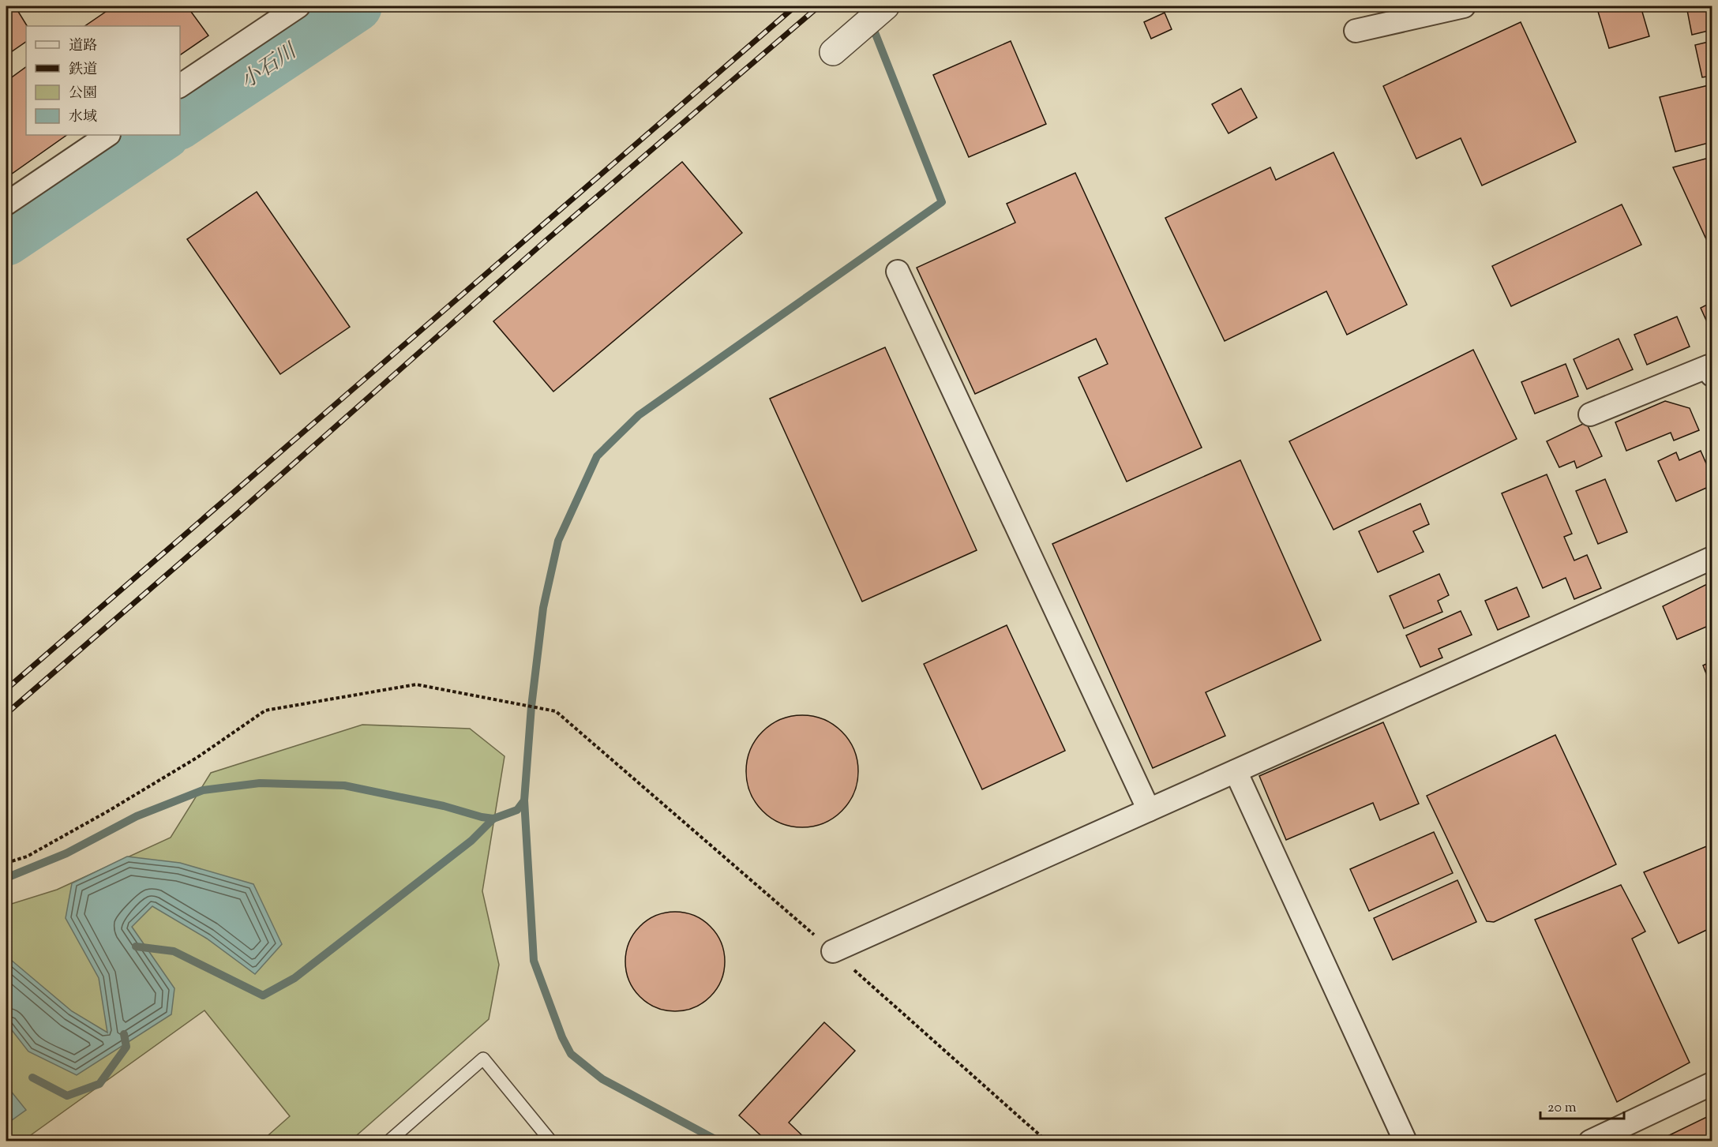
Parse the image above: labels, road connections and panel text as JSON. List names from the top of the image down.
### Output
{
  "water": ["小石川"],
  "legend": [
    "道路",
    "鉄道",
    "公園",
    "水域"
  ],
  "scale_bar": "20 m"
}
